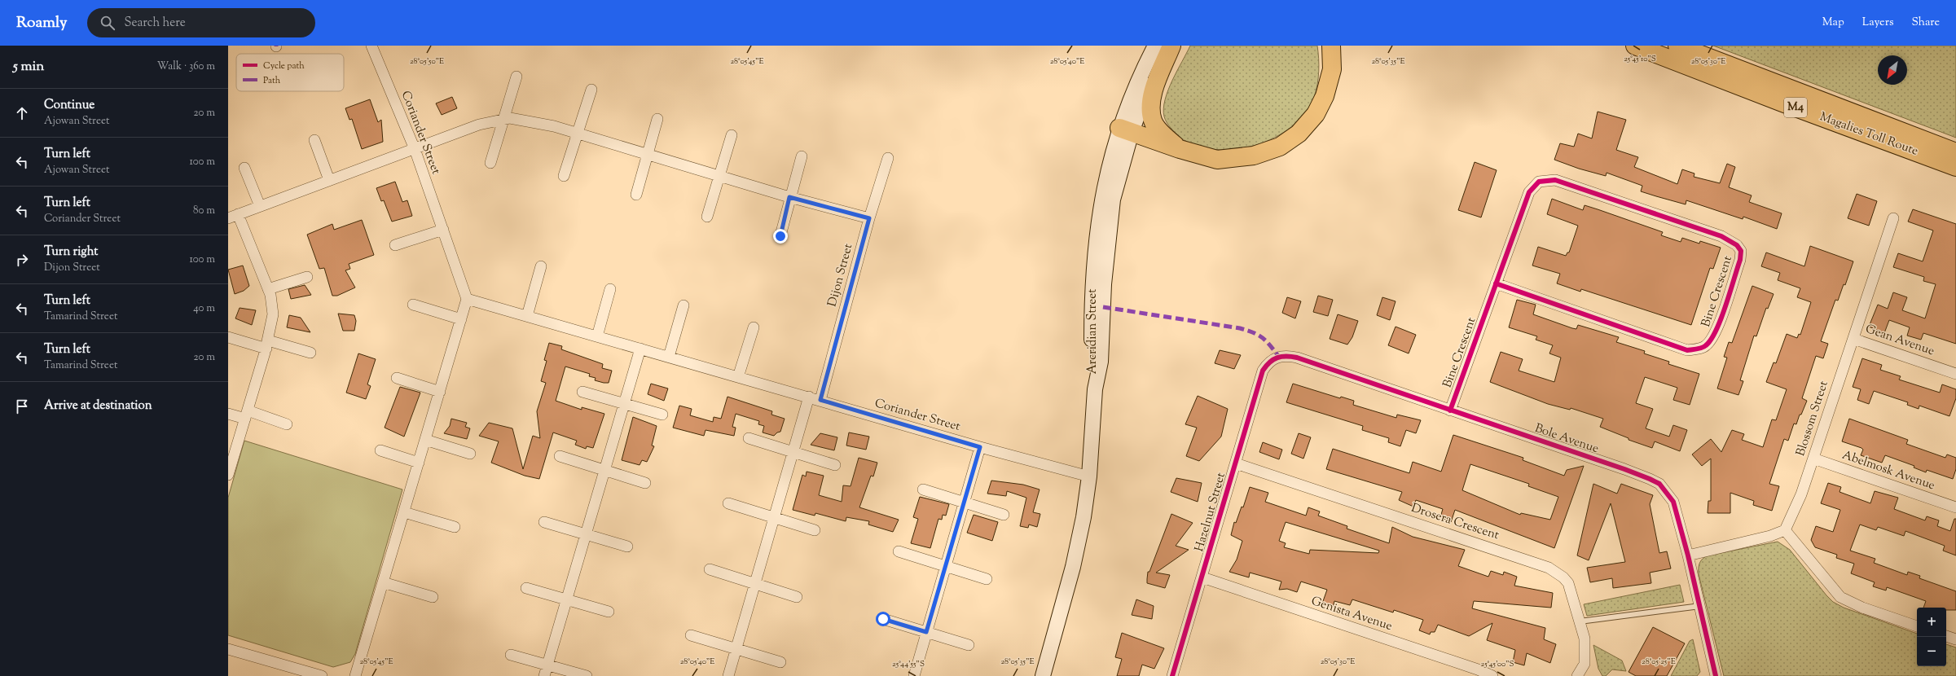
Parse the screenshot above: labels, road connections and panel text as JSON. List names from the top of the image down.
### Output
{
  "streets": {
    "highway": ["M4", "Magalies Toll Route"],
    "street": [
      "Coriander Street",
      "Dijon Street",
      "Bine Crescent",
      "Arcridian Street",
      "Gean Avenue",
      "Blossom Street",
      "Bole Avenue",
      "Abelmosk Avenue",
      "Hazelnut Street",
      "Drosera Crescent",
      "Genista Avenue"
    ]
  },
  "crossings": [
    ["Coriander Street", "Dijon Street"],
    ["Coriander Street", "Arcridian Street"],
    ["Bine Crescent", "Bole Avenue"],
    ["Gean Avenue", "Blossom Street"],
    ["Blossom Street", "Abelmosk Avenue"],
    ["Bole Avenue", "Hazelnut Street"],
    ["Hazelnut Street", "Drosera Crescent"],
    ["Hazelnut Street", "Genista Avenue"]
  ],
  "legend": ["Cycle path", "Path"],
  "north": "bottom left",
  "page": {
    "header": "Roamly",
    "search": "Search here",
    "nav": ["Map", "Layers", "Share"],
    "heading": ["5 min", "Walk · 360 m"],
    "list": [
      ["Continue", "Ajowan Street", "20 m"],
      ["Turn left", "Ajowan Street", "100 m"],
      ["Turn left", "Coriander Street", "80 m"],
      ["Turn right", "Dijon Street", "100 m"],
      ["Turn left", "Tamarind Street", "40 m"],
      ["Turn left", "Tamarind Street", "20 m"],
      "Arrive at destination"
    ],
    "map_buttons": ["+", "−"]
  },
  "coordinates": [
    "25°45'10\"S",
    "28°05'45\"E",
    "28°05'35\"E",
    "28°05'50\"E",
    "28°05'40\"E",
    "28°05'30\"E",
    "28°05'25\"E",
    "25°44'55\"S",
    "25°45'00\"S"
  ]
}
